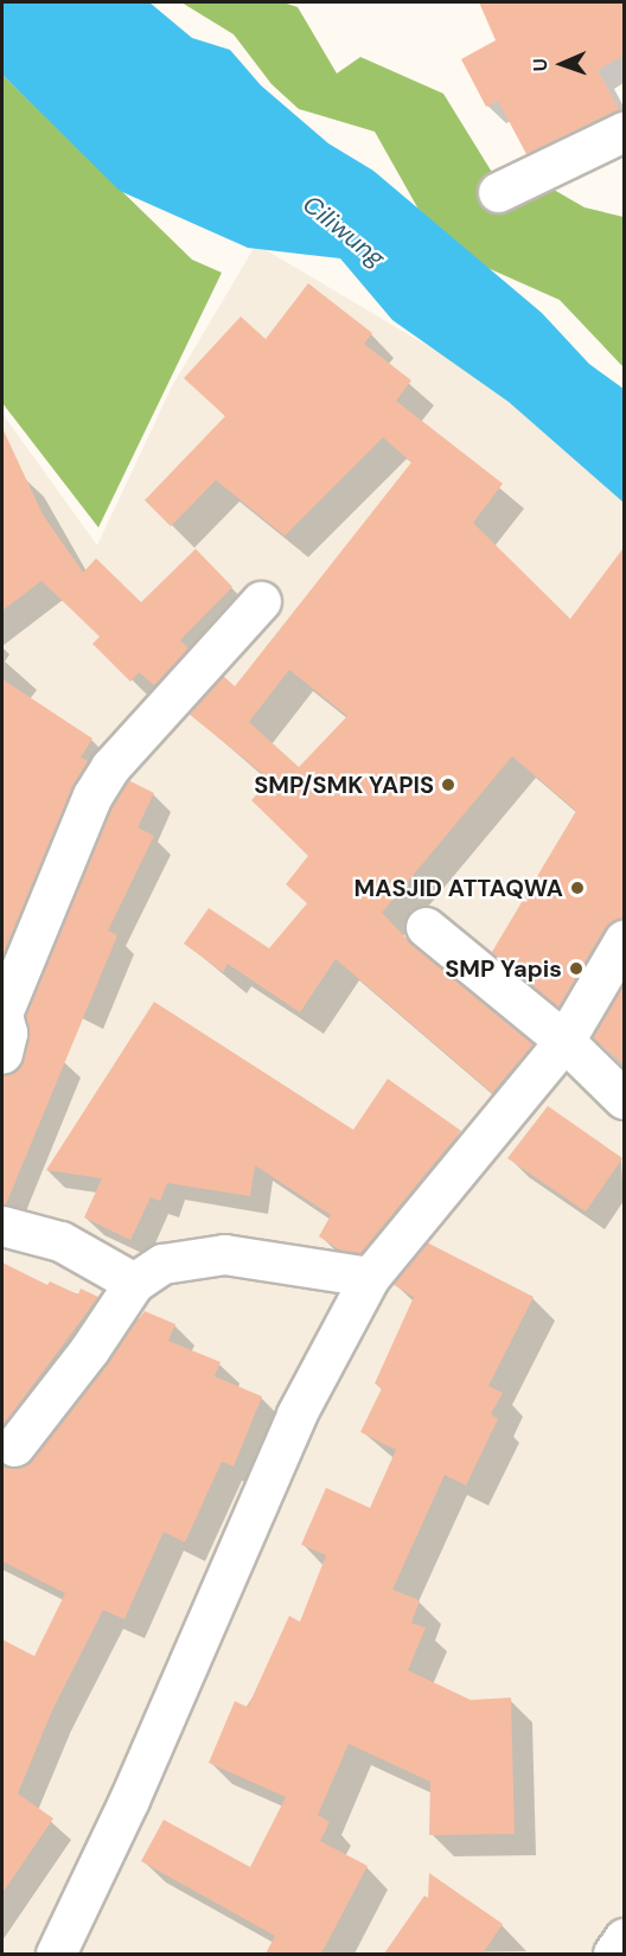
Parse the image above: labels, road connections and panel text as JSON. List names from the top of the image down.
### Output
{
  "water": ["Ciliwung"],
  "places": ["SMP/SMK YAPIS", "MASJID ATTAQWA", "SMP Yapis"],
  "north": "left"
}
